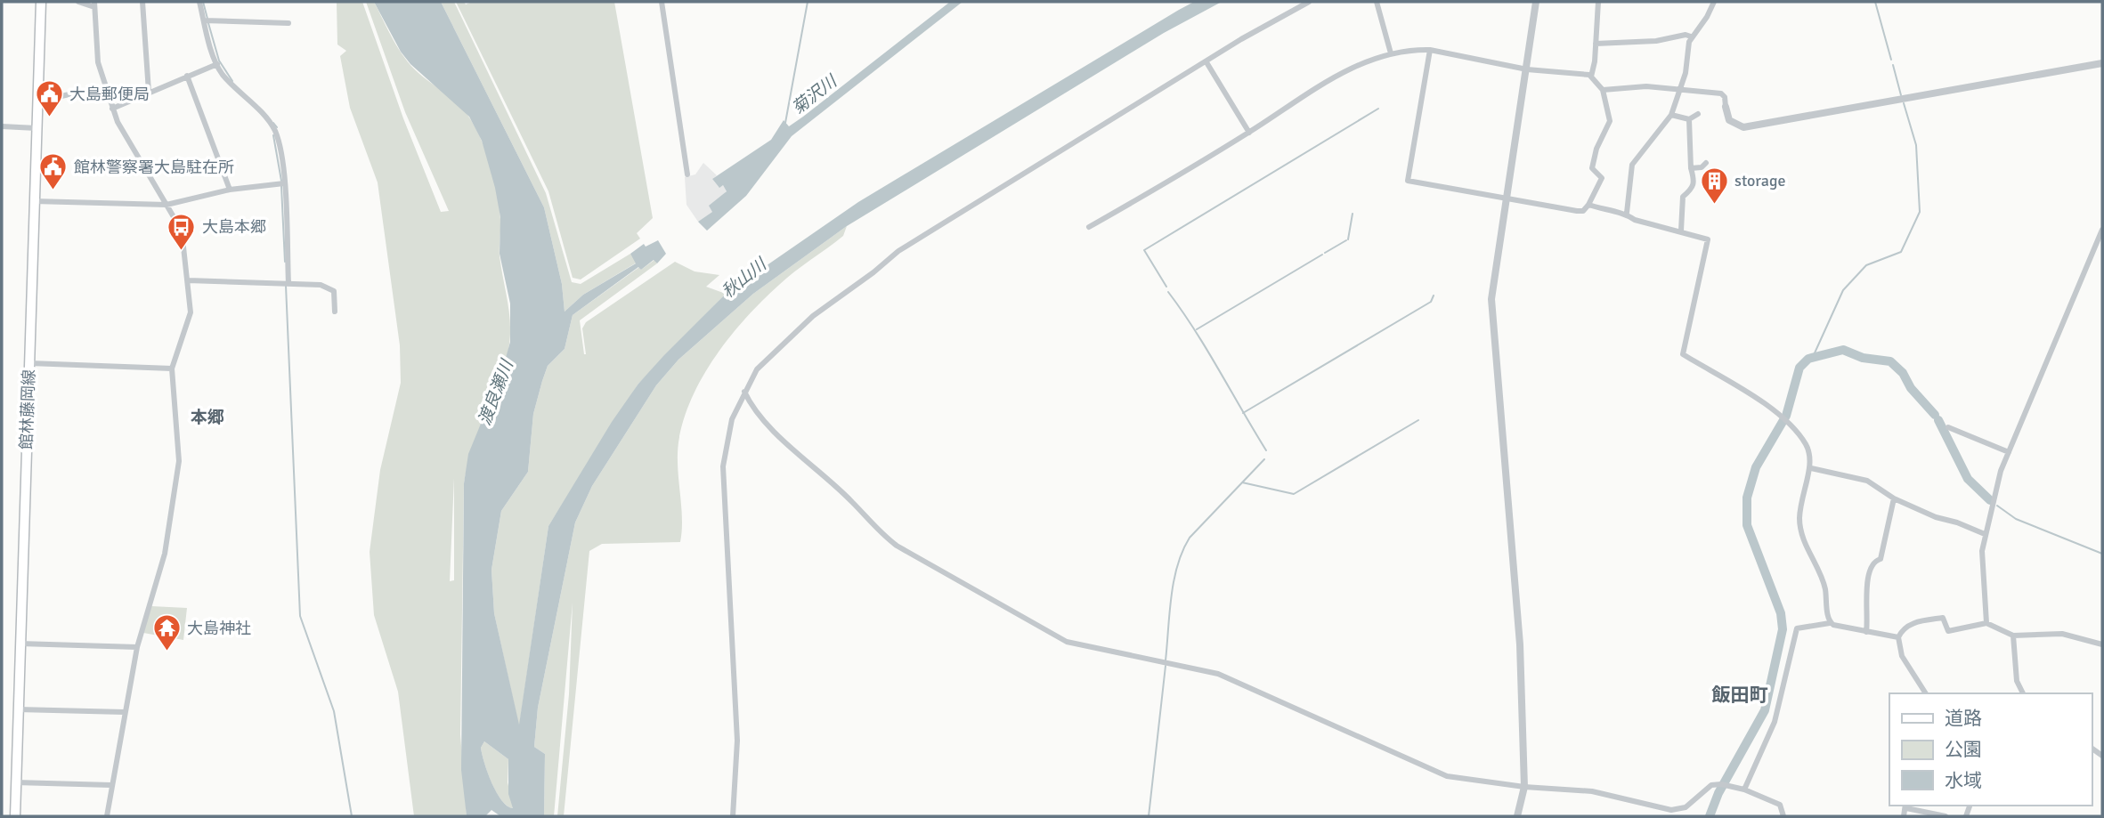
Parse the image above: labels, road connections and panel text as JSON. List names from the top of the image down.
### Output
{
  "streets": {
    "main road": ["館林藤岡線"]
  },
  "districts": ["本郷", "飯田町"],
  "water": ["菊沢川", "秋山川", "渡良瀬川"],
  "places": {
    "public building": ["大島郵便局", "館林警察署大島駐在所"],
    "building": ["storage"],
    "bus stop": ["大島本郷"],
    "temple": ["大島神社"]
  },
  "legend": ["道路", "公園", "水域"]
}
